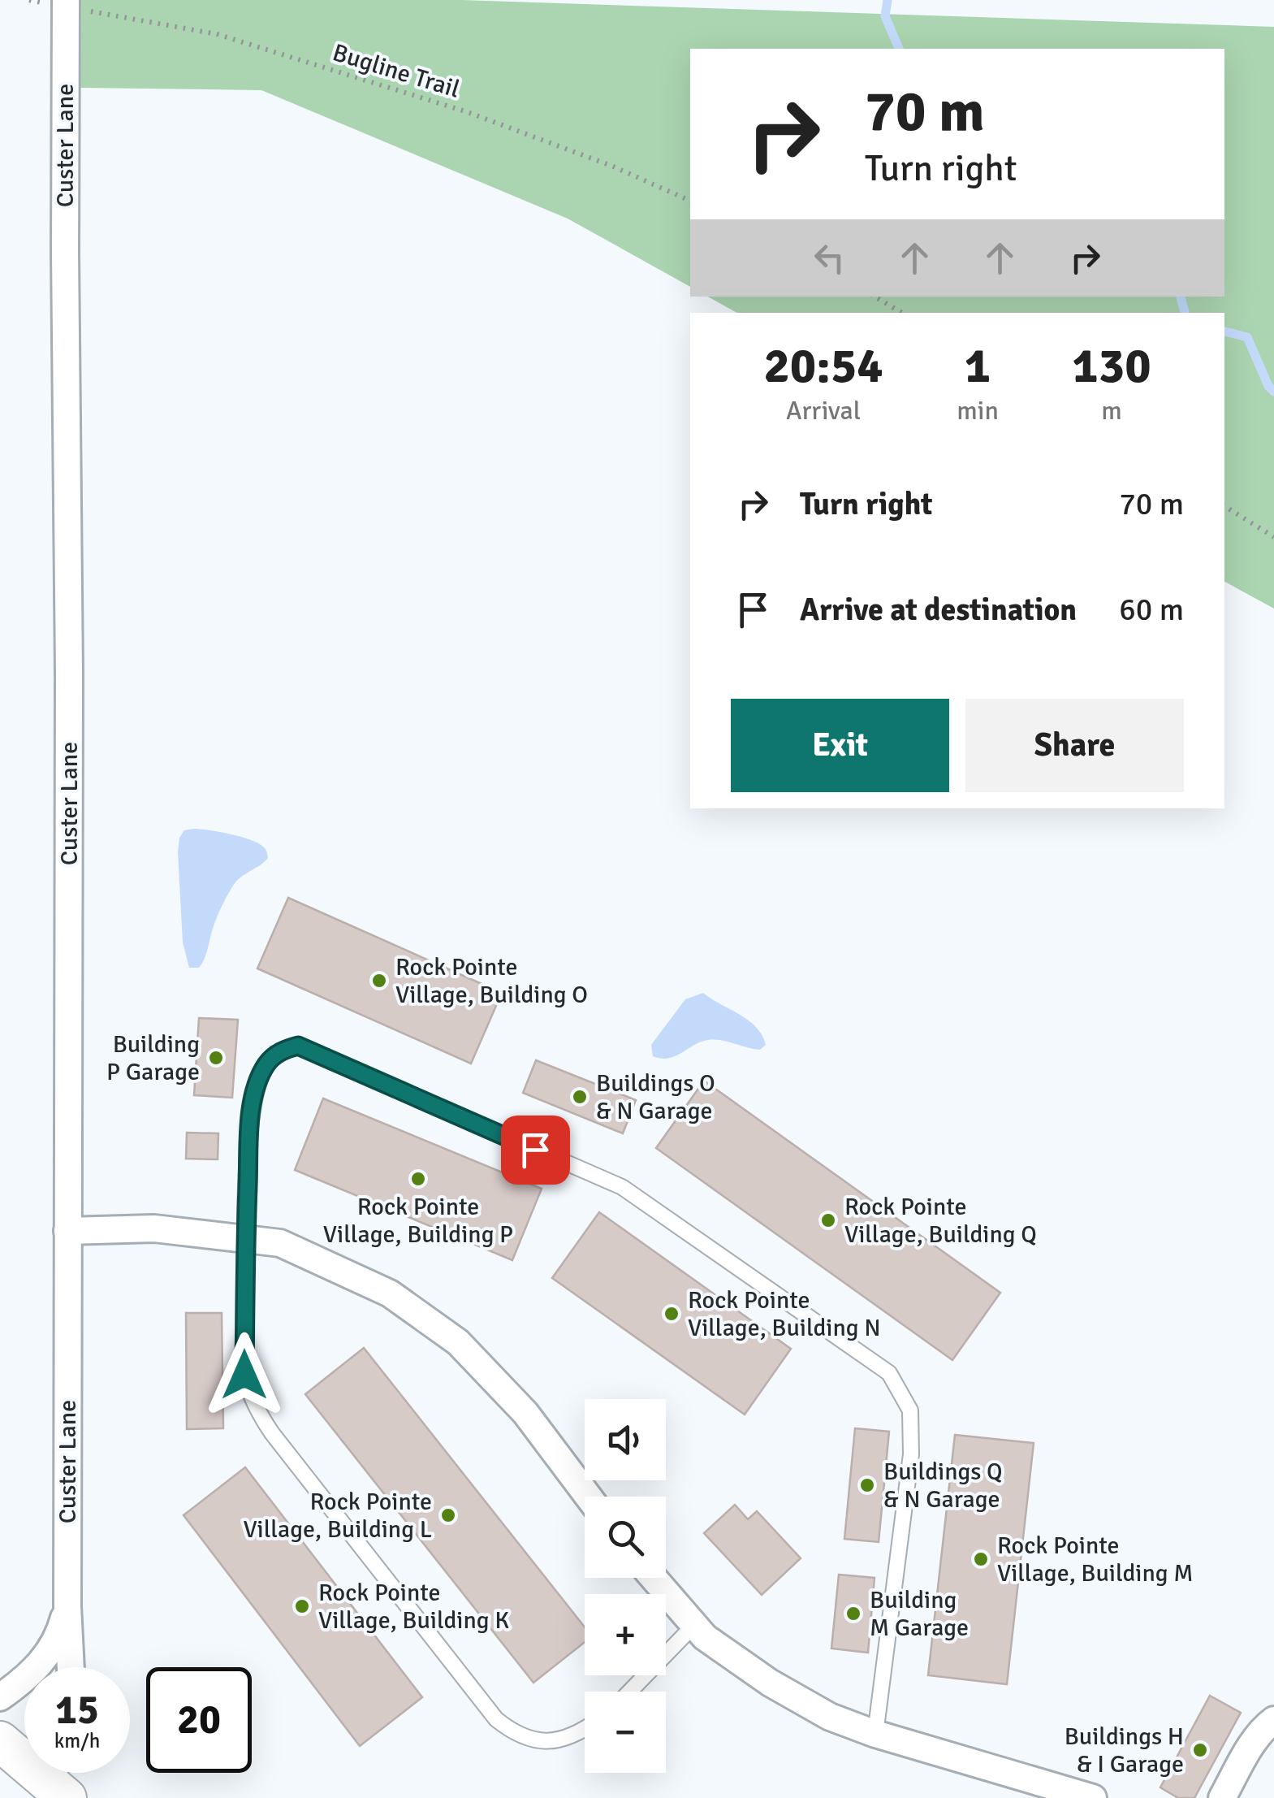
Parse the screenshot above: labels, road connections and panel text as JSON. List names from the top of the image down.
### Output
{
  "streets": {
    "street": ["Custer Lane"],
    "path": ["Bugline Trail"]
  },
  "crossings": [
    ["Bugline Trail", "Custer Lane"]
  ],
  "places": [
    "Rock Pointe Village, Building O",
    "Building P Garage",
    "Buildings O & N Garage",
    "Rock Pointe Village, Building P",
    "Rock Pointe Village, Building Q",
    "Rock Pointe Village, Building N",
    "Buildings Q & N Garage",
    "Rock Pointe Village, Building L",
    "Rock Pointe Village, Building M",
    "Rock Pointe Village, Building K",
    "Building M Garage",
    "Buildings H & I Garage"
  ],
  "page": {
    "turn": ["70 m", "Turn right"],
    "eta": [
      "20:54",
      "Arrival",
      "1",
      "min",
      "130",
      "m"
    ],
    "list": [
      {
        "name": "Turn right",
        "value": "70 m"
      },
      {
        "name": "Arrive at destination",
        "value": "60 m"
      }
    ],
    "buttons": ["Exit", "Share"],
    "map_buttons": ["+", "−"],
    "speed": "15 km/h",
    "limit": "20"
  }
}
